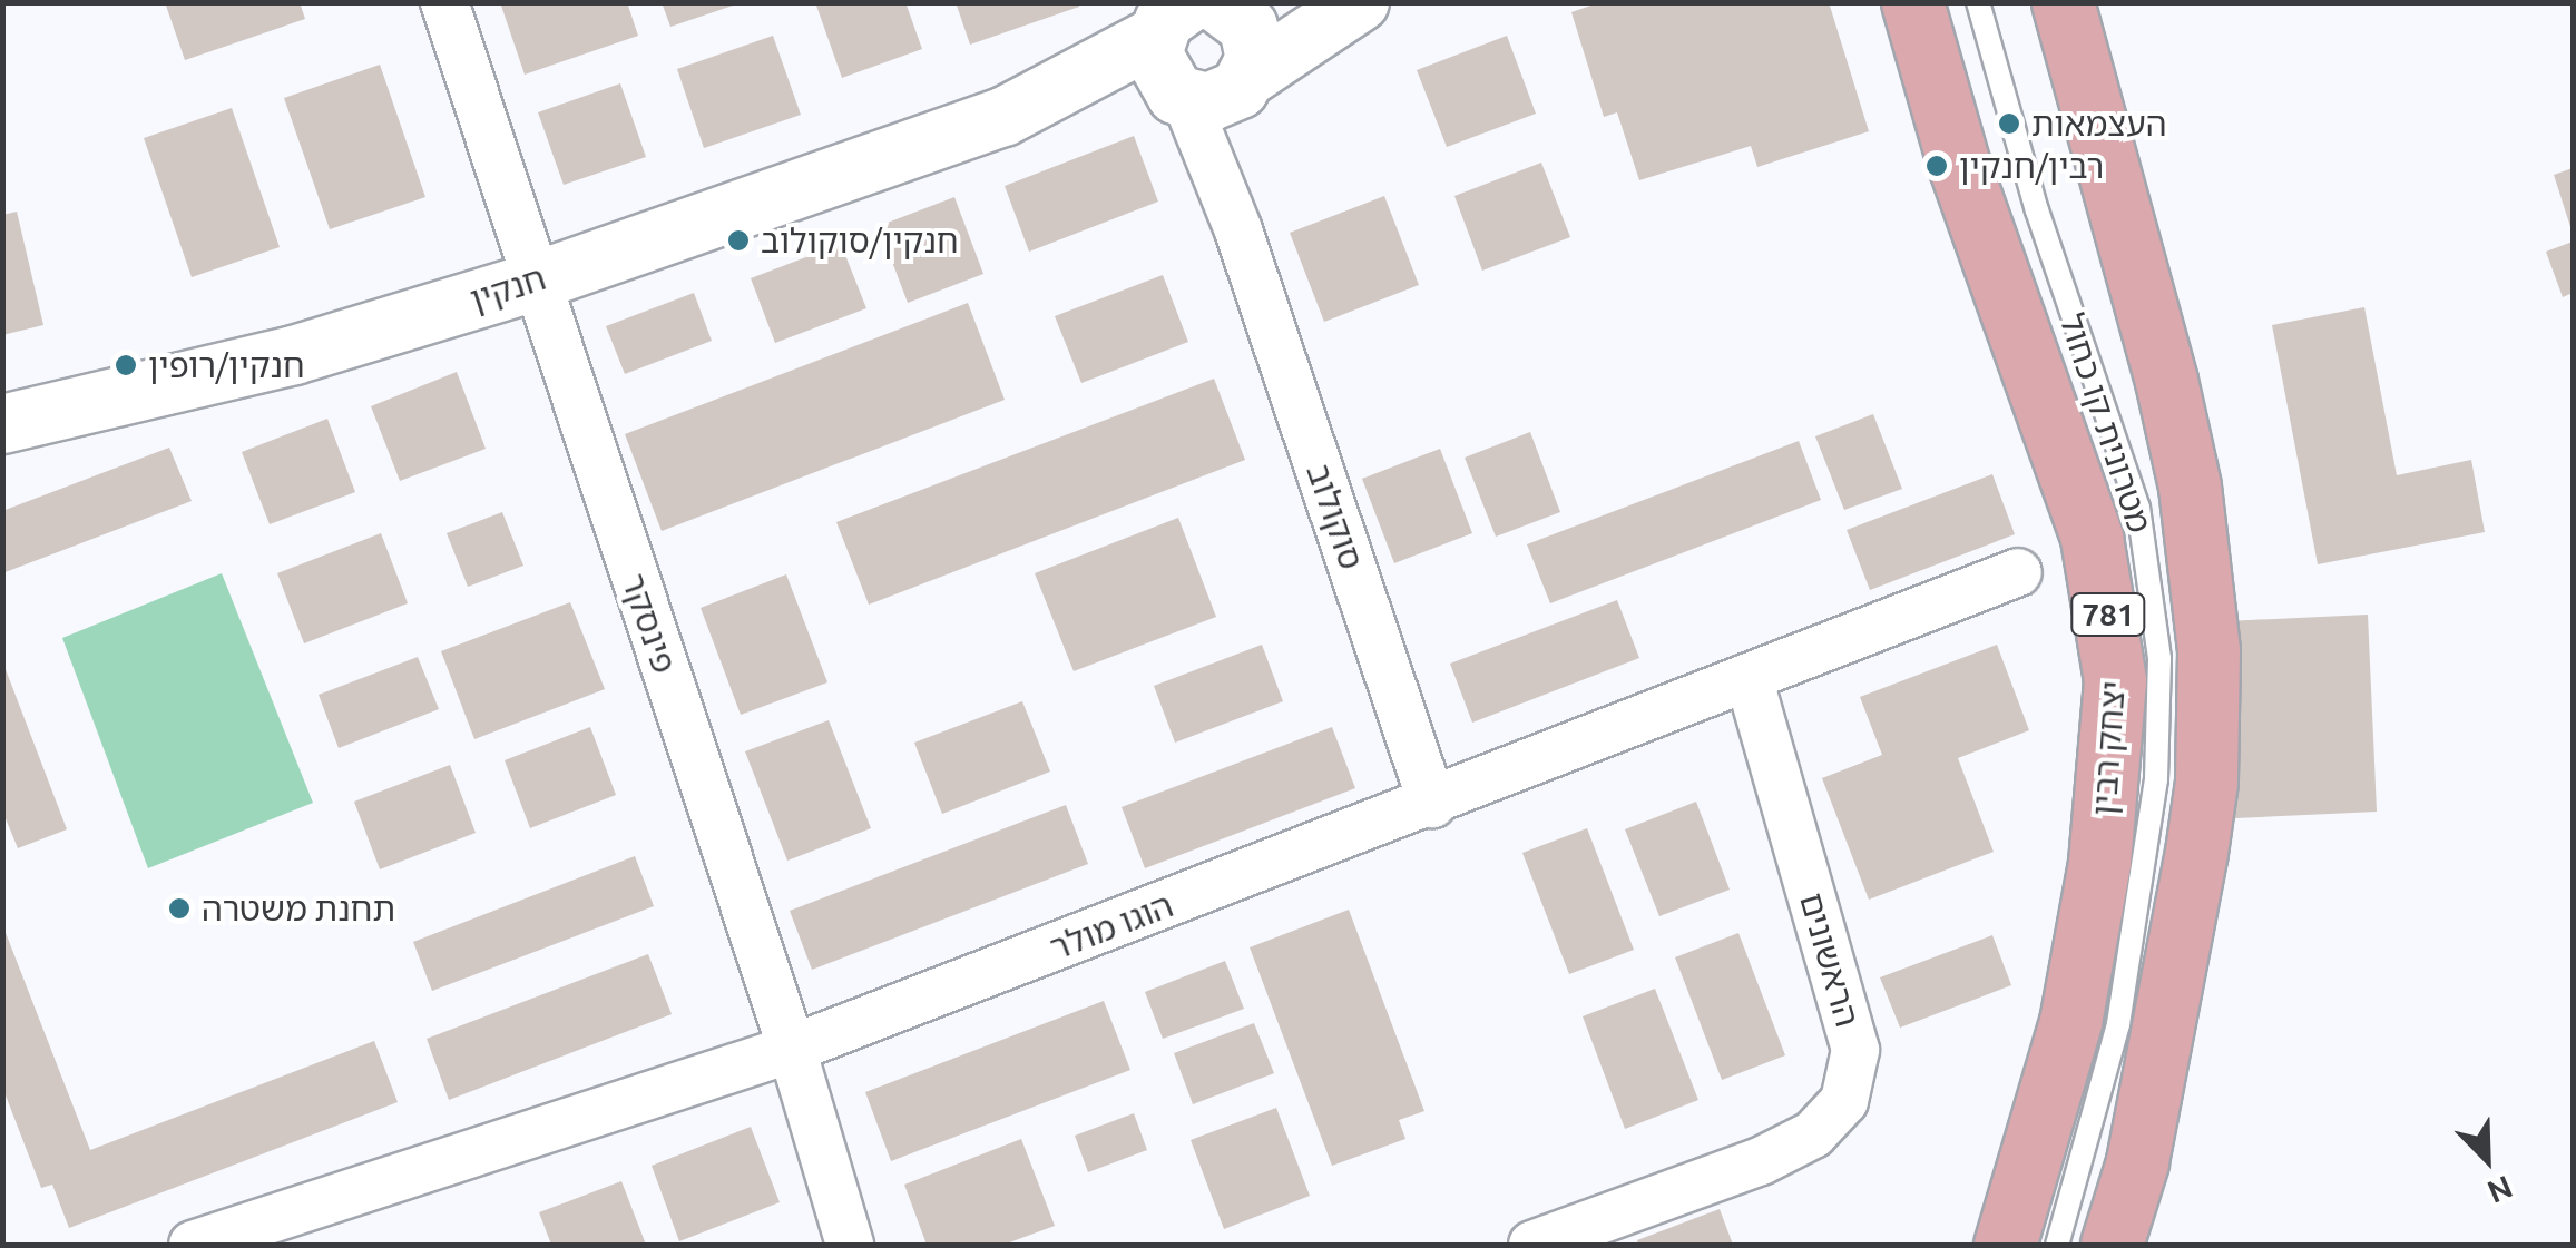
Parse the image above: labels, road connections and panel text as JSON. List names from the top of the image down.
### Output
{
  "streets": {
    "main road": ["781", "יצחק רבין"],
    "street": [
      "חנקין",
      "סוקולוב",
      "פינסקר",
      "הוגו מולר",
      "הראשונים"
    ],
    "lane": ["מטרונית קו כחול"]
  },
  "crossings": [
    ["חנקין", "סוקולוב"],
    ["חנקין", "פינסקר"],
    ["סוקולוב", "הוגו מולר"],
    ["פינסקר", "הוגו מולר"],
    ["הוגו מולר", "הראשונים"]
  ],
  "places": [
    "העצמאות",
    "רבין/חנקין",
    "חנקין/סוקולוב",
    "חנקין/רופין",
    "תחנת משטרה"
  ],
  "north": "bottom right"
}
